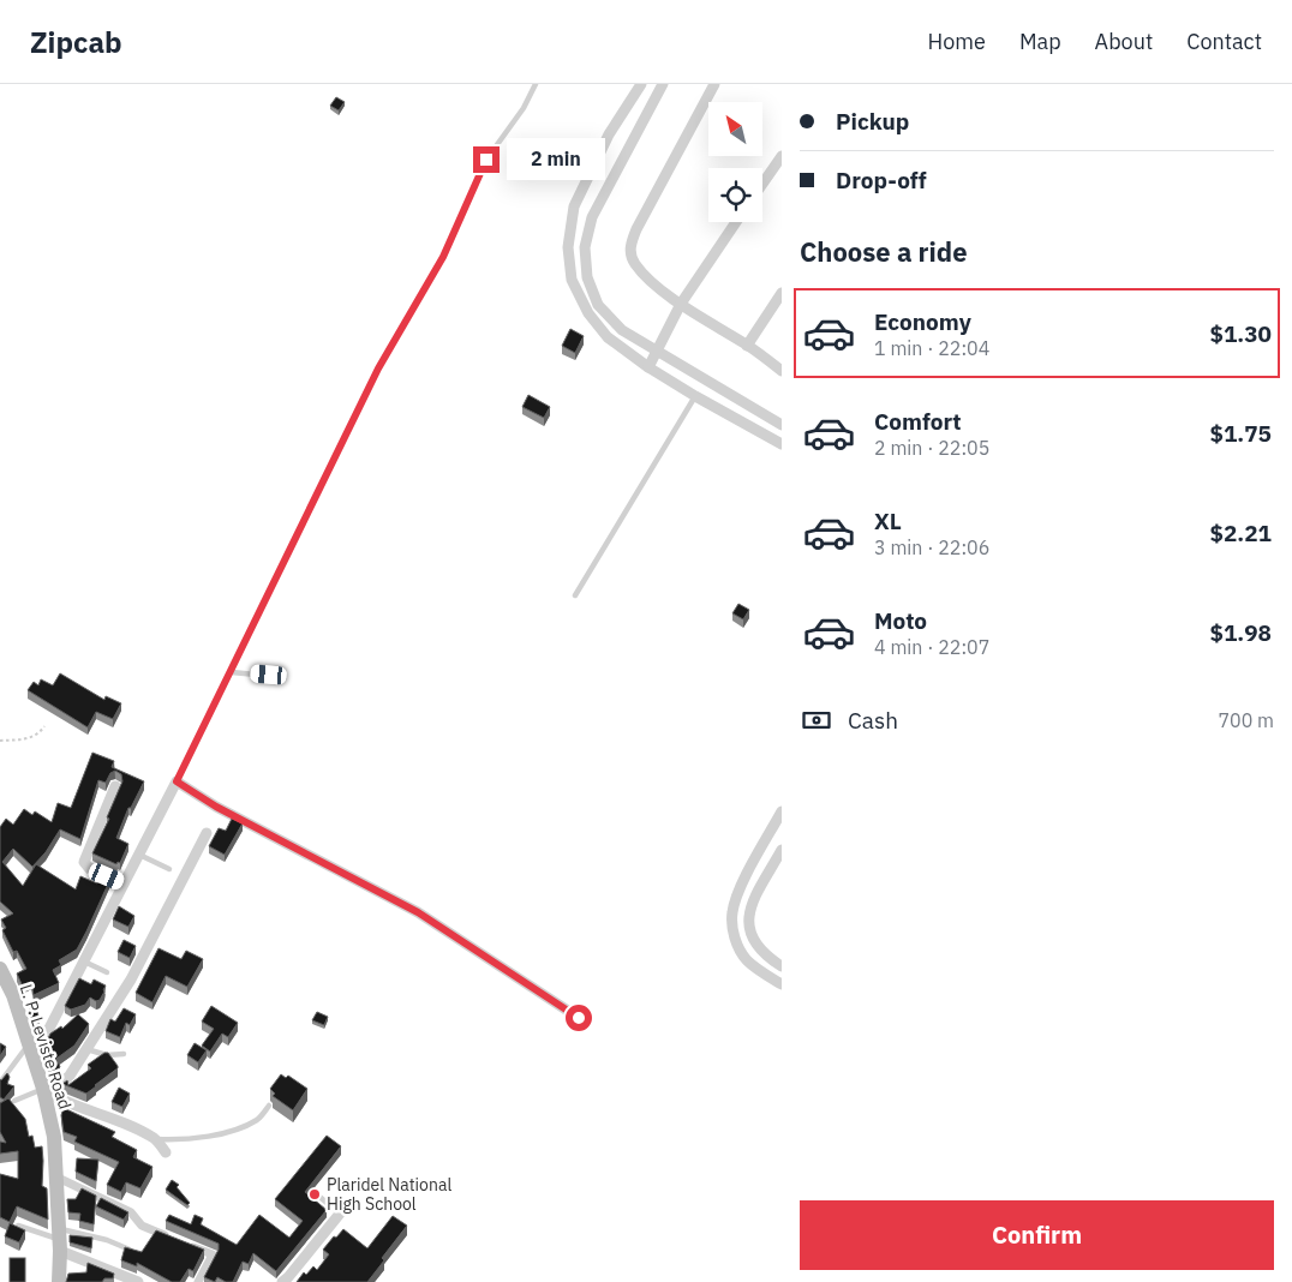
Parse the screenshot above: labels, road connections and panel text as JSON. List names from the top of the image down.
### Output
{
  "streets": {
    "main road": ["L. P. Leviste Road"]
  },
  "places": ["Plaridel National High School"],
  "north": "top left",
  "page": {
    "header": "Zipcab",
    "nav": [
      "Home",
      "Map",
      "About",
      "Contact"
    ],
    "banner": ["Pickup", "Drop-off"],
    "bubble": "2 min",
    "heading": "Choose a ride",
    "list": [
      {
        "name": "Economy",
        "note": "1 min · 22:04",
        "value": "$1.30"
      },
      {
        "name": "Comfort",
        "note": "2 min · 22:05",
        "value": "$1.75"
      },
      {
        "name": "XL",
        "note": "3 min · 22:06",
        "value": "$2.21"
      },
      {
        "name": "Moto",
        "note": "4 min · 22:07",
        "value": "$1.98"
      }
    ],
    "pay": ["Cash", "700 m"],
    "buttons": "Confirm"
  }
}
